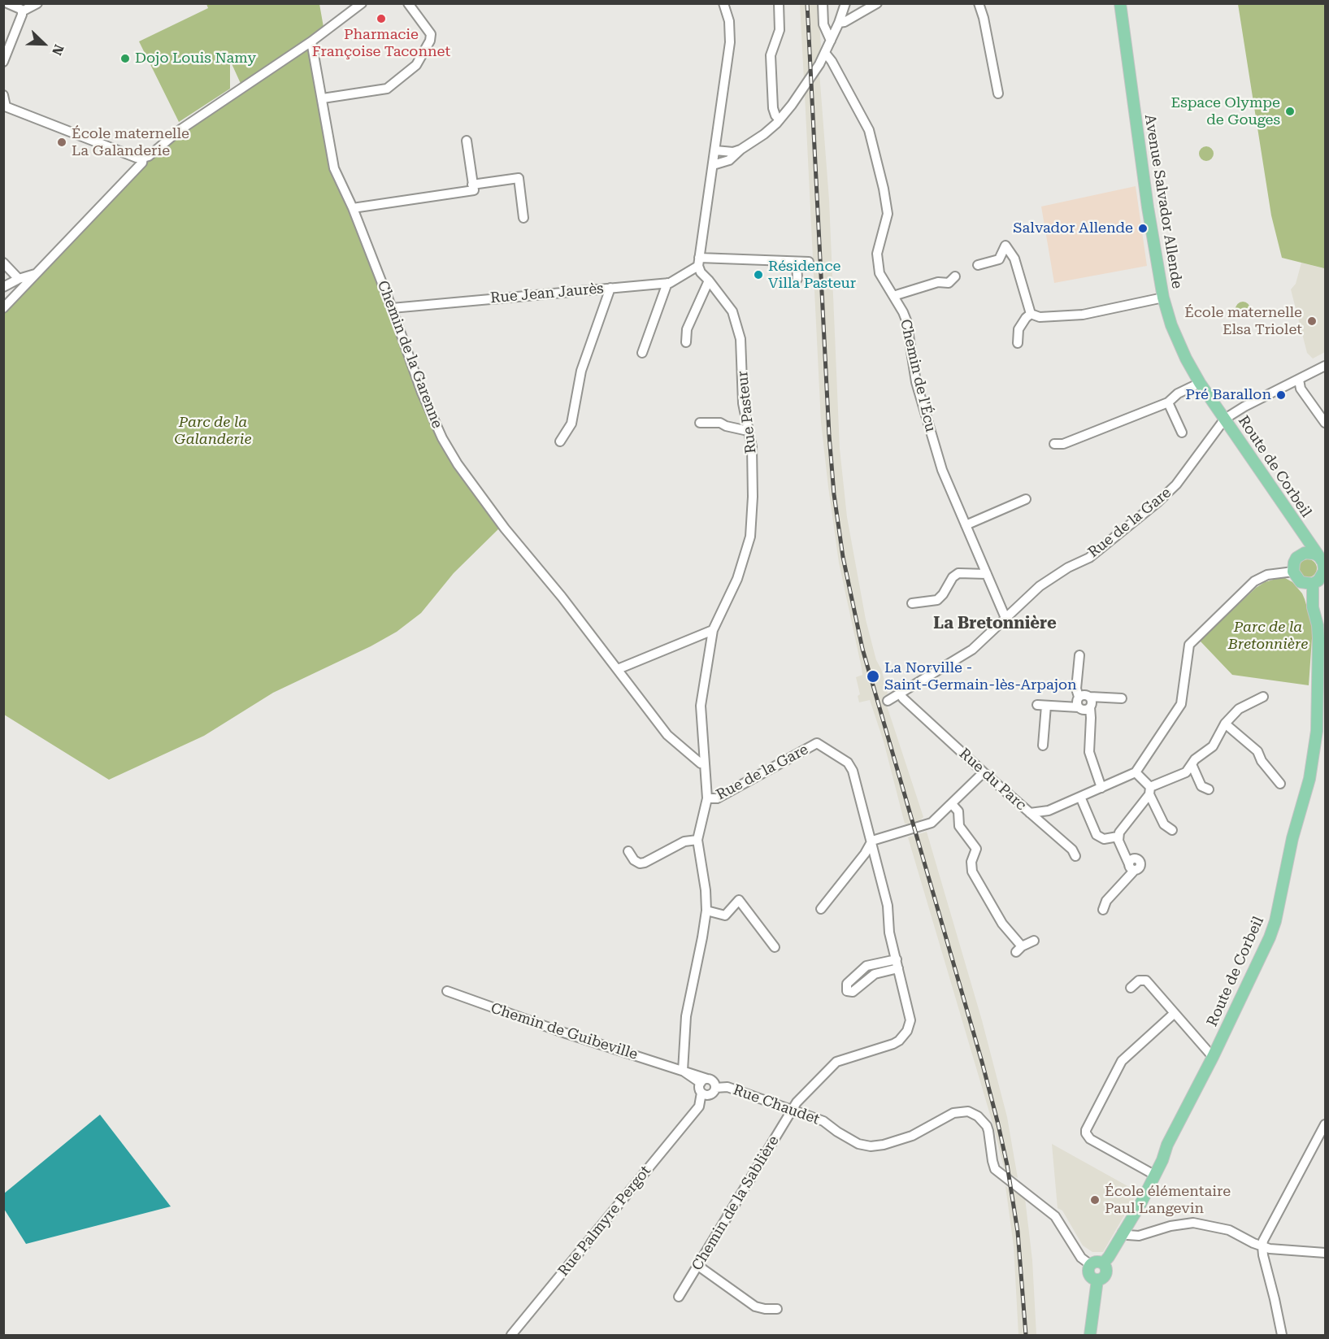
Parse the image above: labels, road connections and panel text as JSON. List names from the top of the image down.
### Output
{
  "streets": {
    "main road": ["Avenue Salvador Allende", "Route de Corbeil"],
    "street": [
      "Rue Jean Jaurès",
      "Chemin de la Garenne",
      "Chemin de l'Écu",
      "Rue Pasteur",
      "Rue de la Gare",
      "Rue du Parc",
      "Chemin de Guibeville",
      "Rue Chaudet",
      "Chemin de la Sablière",
      "Rue Palmyre Pergot"
    ]
  },
  "crossings": [
    ["Avenue Salvador Allende", "Route de Corbeil"],
    ["Avenue Salvador Allende", "Rue de la Gare"],
    ["Rue Jean Jaurès", "Chemin de la Garenne"],
    ["Rue Jean Jaurès", "Rue Pasteur"],
    ["Chemin de la Garenne", "Rue Pasteur"],
    ["Chemin de l'Écu", "Rue de la Gare"],
    ["Rue Pasteur", "Rue de la Gare"],
    ["Route de Corbeil", "Rue de la Gare"],
    ["Route de Corbeil", "Rue Chaudet"],
    ["Rue de la Gare", "Rue du Parc"],
    ["Rue de la Gare", "Chemin de la Sablière"],
    ["Chemin de Guibeville", "Rue Chaudet"],
    ["Rue Chaudet", "Chemin de la Sablière"],
    ["Rue Chaudet", "Rue Palmyre Pergot"]
  ],
  "districts": ["La Bretonnière"],
  "parks": ["Parc de la Galanderie", "Parc de la Bretonnière"],
  "places": [
    "Pharmacie Françoise Taconnet",
    "Dojo Louis Namy",
    "Espace Olympe de Gouges",
    "École maternelle La Galanderie",
    "Salvador Allende",
    "Résidence Villa Pasteur",
    "École maternelle Elsa Triolet",
    "Pré Barallon",
    "La Norville - Saint-Germain-lès-Arpajon",
    "École élémentaire Paul Langevin"
  ],
  "north": "bottom right"
}
